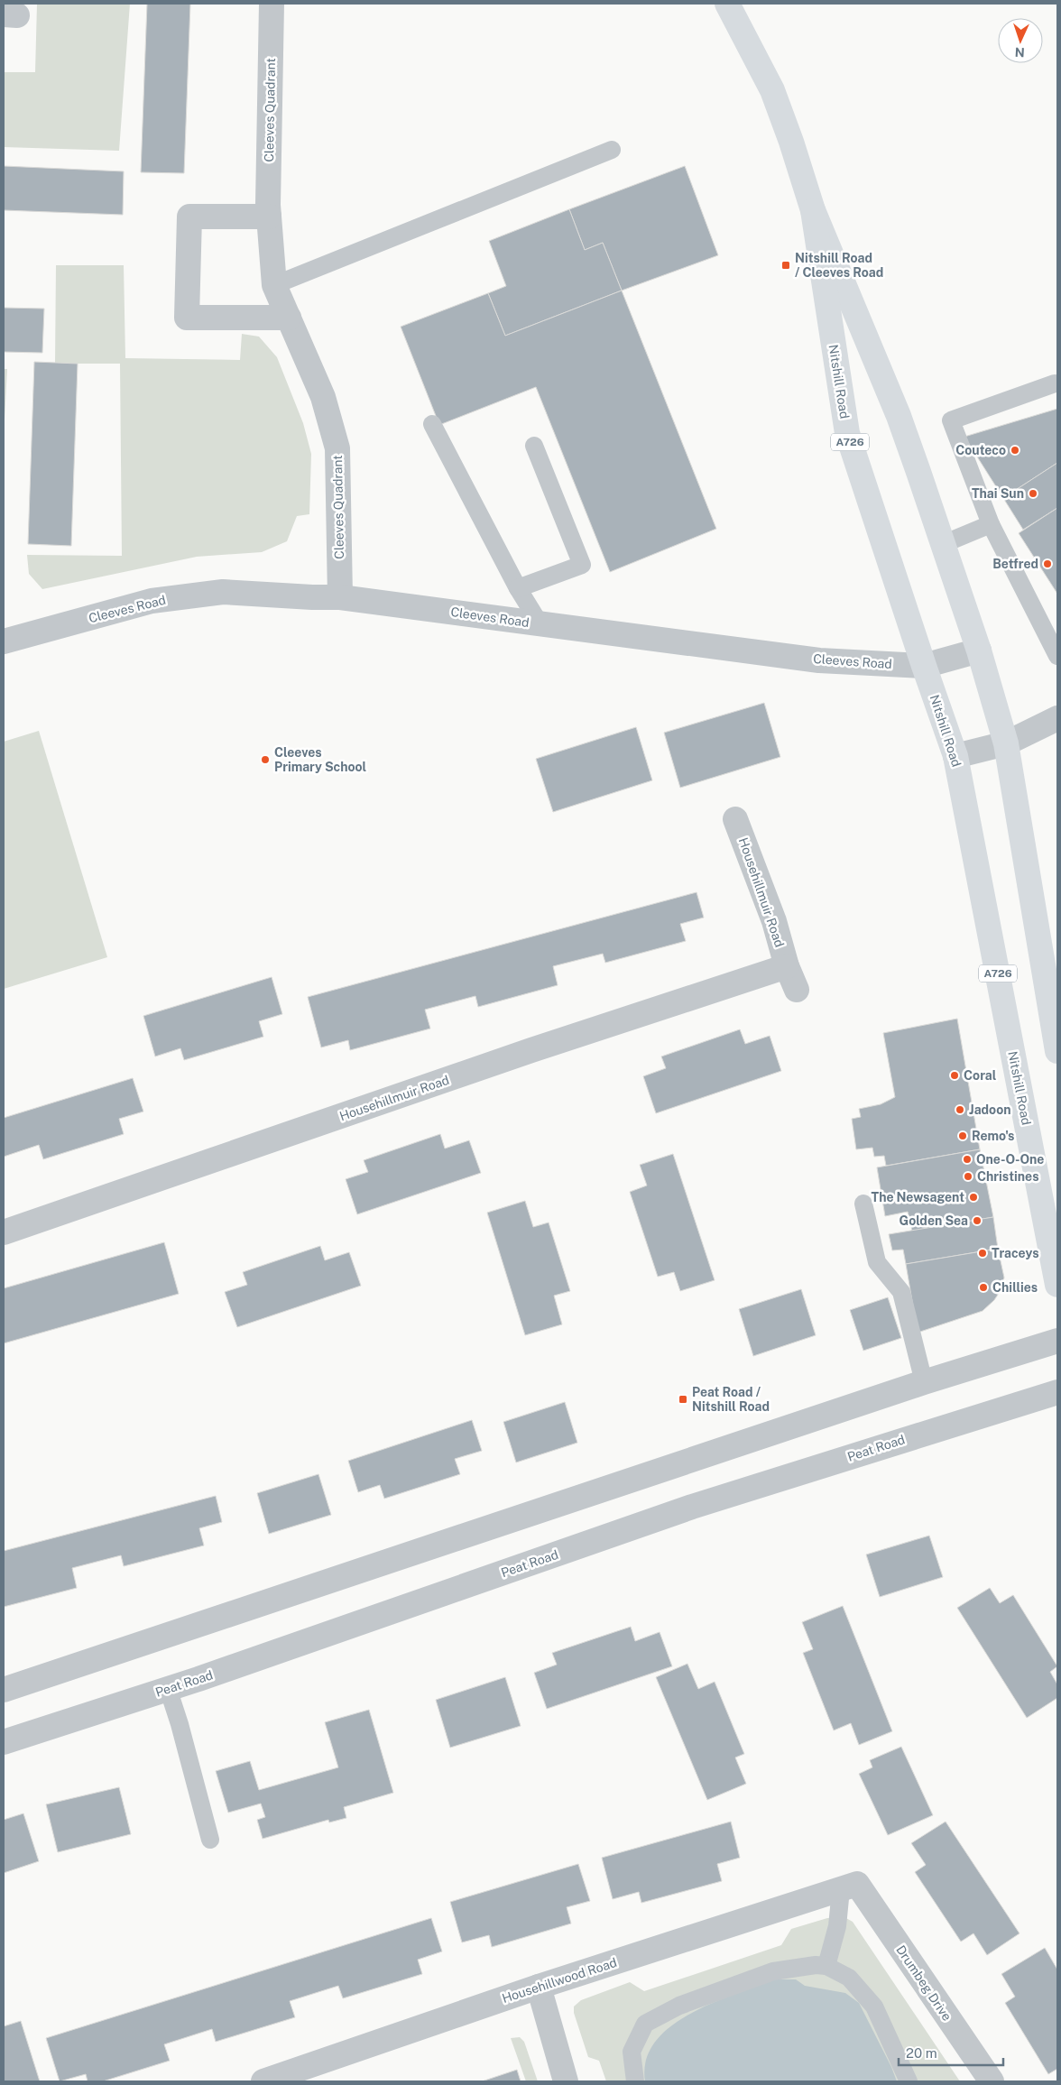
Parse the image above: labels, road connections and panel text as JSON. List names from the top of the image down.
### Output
{
  "streets": {
    "main road": ["Nitshill Road", "A726"],
    "street": [
      "Cleeves Quadrant",
      "Cleeves Road",
      "Househillmuir Road",
      "Peat Road",
      "Househillwood Road",
      "Drumbeg Drive"
    ]
  },
  "crossings": [
    ["Cleeves Quadrant", "Cleeves Road"],
    ["Nitshill Road", "Cleeves Road"],
    ["Househillwood Road", "Drumbeg Drive"]
  ],
  "places": {
    "transit": ["Nitshill Road / Cleeves Road", "Peat Road / Nitshill Road"],
    "other": [
      "Couteco",
      "Thai Sun",
      "Betfred",
      "Cleeves Primary School",
      "Coral",
      "Jadoon",
      "Remo's",
      "One-O-One",
      "Christines",
      "The Newsagent",
      "Golden Sea",
      "Traceys",
      "Chillies"
    ]
  },
  "scale_bar": "20 m",
  "north": "bottom"
}
